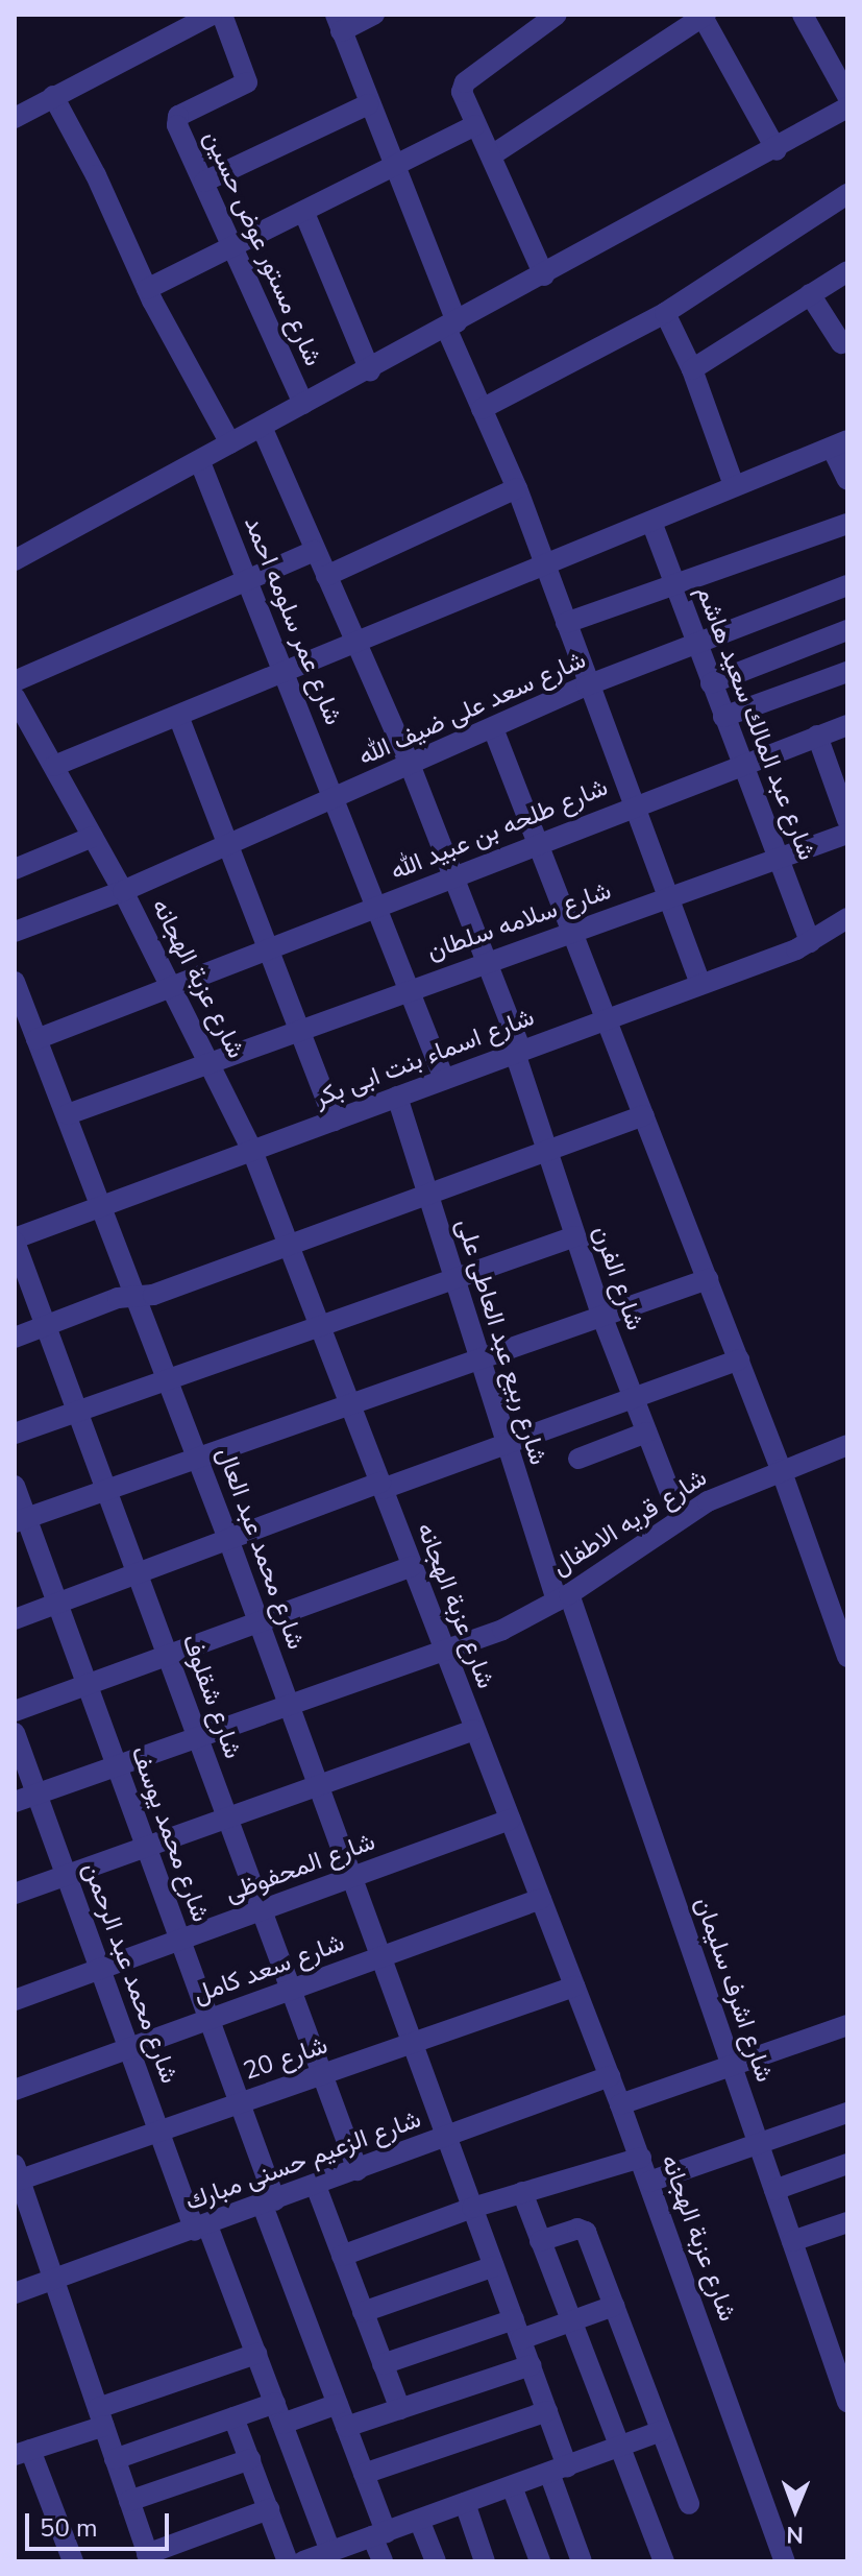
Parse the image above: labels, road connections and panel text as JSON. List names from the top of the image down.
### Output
{
  "streets": {
    "street": [
      "شارع مستور عوض حسين",
      "شارع عمر سلومه احمد",
      "شارع سعد على ضيف الله",
      "شارع عبد المالك سعيد هاشم",
      "شارع طلحه بن عبيد الله",
      "شارع سلامه سلطان",
      "شارع عزبة الهجانه",
      "شارع اسماء بنت ابى بكر",
      "شارع الفرن",
      "شارع ربيع عبد العاطى على",
      "شارع قريه الاطفال",
      "شارع محمد عبد العال",
      "شارع شقلوف",
      "شارع محمد يوسف",
      "شارع المحفوظى",
      "شارع سعد كامل",
      "شارع محمد عبد الرحمن",
      "شارع اشرف سليمان",
      "شارع 20",
      "شارع الزعيم حسنى مبارك"
    ]
  },
  "crossings": [
    ["شارع عمر سلومه احمد", "شارع سعد على ضيف الله"],
    ["شارع عمر سلومه احمد", "شارع طلحه بن عبيد الله"],
    ["شارع عمر سلومه احمد", "شارع سلامه سلطان"],
    ["شارع عمر سلومه احمد", "شارع اسماء بنت ابى بكر"],
    ["شارع سعد على ضيف الله", "شارع عبد المالك سعيد هاشم"],
    ["شارع سعد على ضيف الله", "شارع عزبة الهجانه"],
    ["شارع سعد على ضيف الله", "شارع الفرن"],
    ["شارع عبد المالك سعيد هاشم", "شارع طلحه بن عبيد الله"],
    ["شارع عبد المالك سعيد هاشم", "شارع سلامه سلطان"],
    ["شارع عبد المالك سعيد هاشم", "شارع اسماء بنت ابى بكر"],
    ["شارع طلحه بن عبيد الله", "شارع عزبة الهجانه"],
    ["شارع طلحه بن عبيد الله", "شارع الفرن"],
    ["شارع طلحه بن عبيد الله", "شارع محمد عبد العال"],
    ["شارع سلامه سلطان", "شارع عزبة الهجانه"],
    ["شارع سلامه سلطان", "شارع الفرن"],
    ["شارع سلامه سلطان", "شارع محمد عبد العال"],
    ["شارع عزبة الهجانه", "شارع اسماء بنت ابى بكر"],
    ["شارع عزبة الهجانه", "شارع قريه الاطفال"],
    ["شارع عزبة الهجانه", "شارع المحفوظى"],
    ["شارع عزبة الهجانه", "شارع سعد كامل"],
    ["شارع عزبة الهجانه", "شارع 20"],
    ["شارع عزبة الهجانه", "شارع الزعيم حسنى مبارك"],
    ["شارع اسماء بنت ابى بكر", "شارع الفرن"],
    ["شارع اسماء بنت ابى بكر", "شارع ربيع عبد العاطى على"],
    ["شارع اسماء بنت ابى بكر", "شارع محمد عبد العال"],
    ["شارع اسماء بنت ابى بكر", "شارع شقلوف"],
    ["شارع الفرن", "شارع قريه الاطفال"],
    ["شارع ربيع عبد العاطى على", "شارع قريه الاطفال"],
    ["شارع ربيع عبد العاطى على", "شارع اشرف سليمان"],
    ["شارع قريه الاطفال", "شارع محمد عبد العال"],
    ["شارع قريه الاطفال", "شارع شقلوف"],
    ["شارع قريه الاطفال", "شارع محمد يوسف"],
    ["شارع قريه الاطفال", "شارع محمد عبد الرحمن"],
    ["شارع قريه الاطفال", "شارع اشرف سليمان"],
    ["شارع محمد عبد العال", "شارع المحفوظى"],
    ["شارع محمد عبد العال", "شارع سعد كامل"],
    ["شارع محمد عبد العال", "شارع 20"],
    ["شارع محمد عبد العال", "شارع الزعيم حسنى مبارك"],
    ["شارع شقلوف", "شارع المحفوظى"],
    ["شارع شقلوف", "شارع سعد كامل"],
    ["شارع شقلوف", "شارع 20"],
    ["شارع شقلوف", "شارع الزعيم حسنى مبارك"],
    ["شارع محمد يوسف", "شارع المحفوظى"],
    ["شارع محمد يوسف", "شارع سعد كامل"],
    ["شارع محمد يوسف", "شارع 20"],
    ["شارع محمد يوسف", "شارع الزعيم حسنى مبارك"],
    ["شارع المحفوظى", "شارع محمد عبد الرحمن"],
    ["شارع سعد كامل", "شارع محمد عبد الرحمن"],
    ["شارع محمد عبد الرحمن", "شارع 20"],
    ["شارع محمد عبد الرحمن", "شارع الزعيم حسنى مبارك"]
  ],
  "scale_bar": "50 m",
  "north": "bottom"
}
